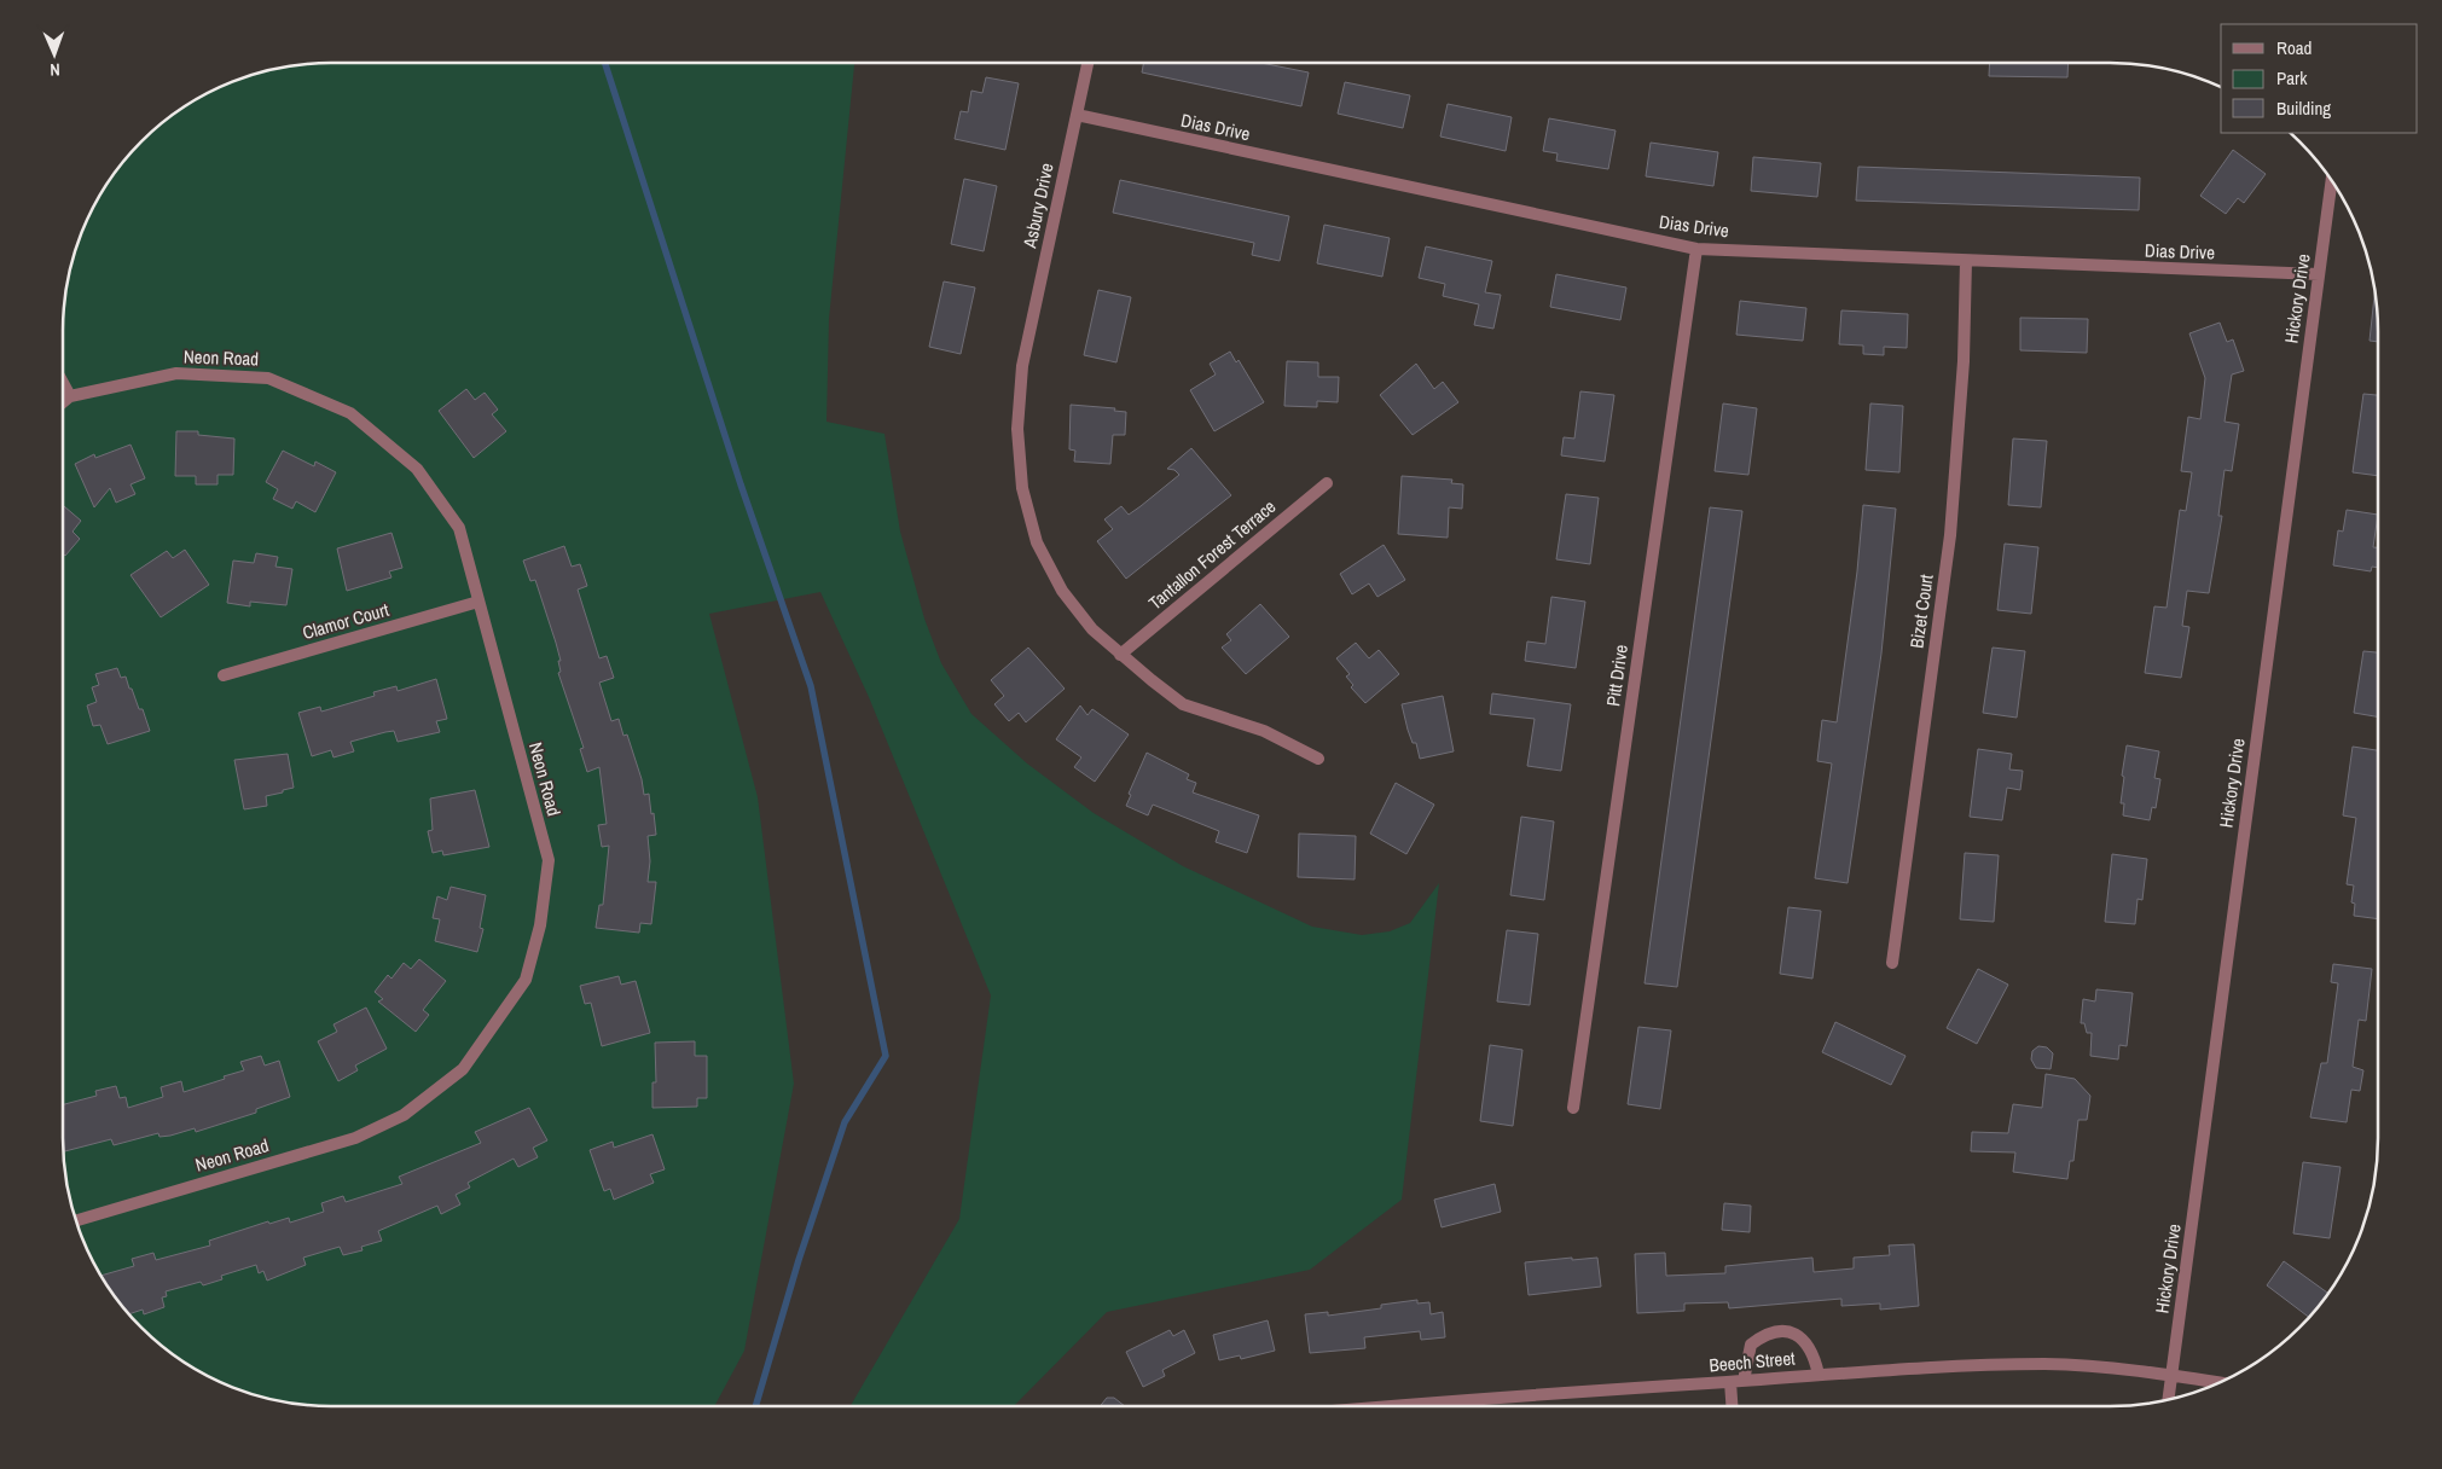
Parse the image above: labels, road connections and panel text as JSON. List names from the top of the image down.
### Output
{
  "streets": {
    "street": [
      "Dias Drive",
      "Asbury Drive",
      "Hickory Drive",
      "Neon Road",
      "Tantallon Forest Terrace",
      "Bizet Court",
      "Clamor Court",
      "Pitt Drive",
      "Beech Street"
    ]
  },
  "crossings": [
    ["Dias Drive", "Asbury Drive"],
    ["Dias Drive", "Hickory Drive"],
    ["Dias Drive", "Bizet Court"],
    ["Dias Drive", "Pitt Drive"],
    ["Asbury Drive", "Tantallon Forest Terrace"],
    ["Hickory Drive", "Beech Street"],
    ["Neon Road", "Clamor Court"]
  ],
  "legend": ["Road", "Park", "Building"],
  "north": "bottom"
}
